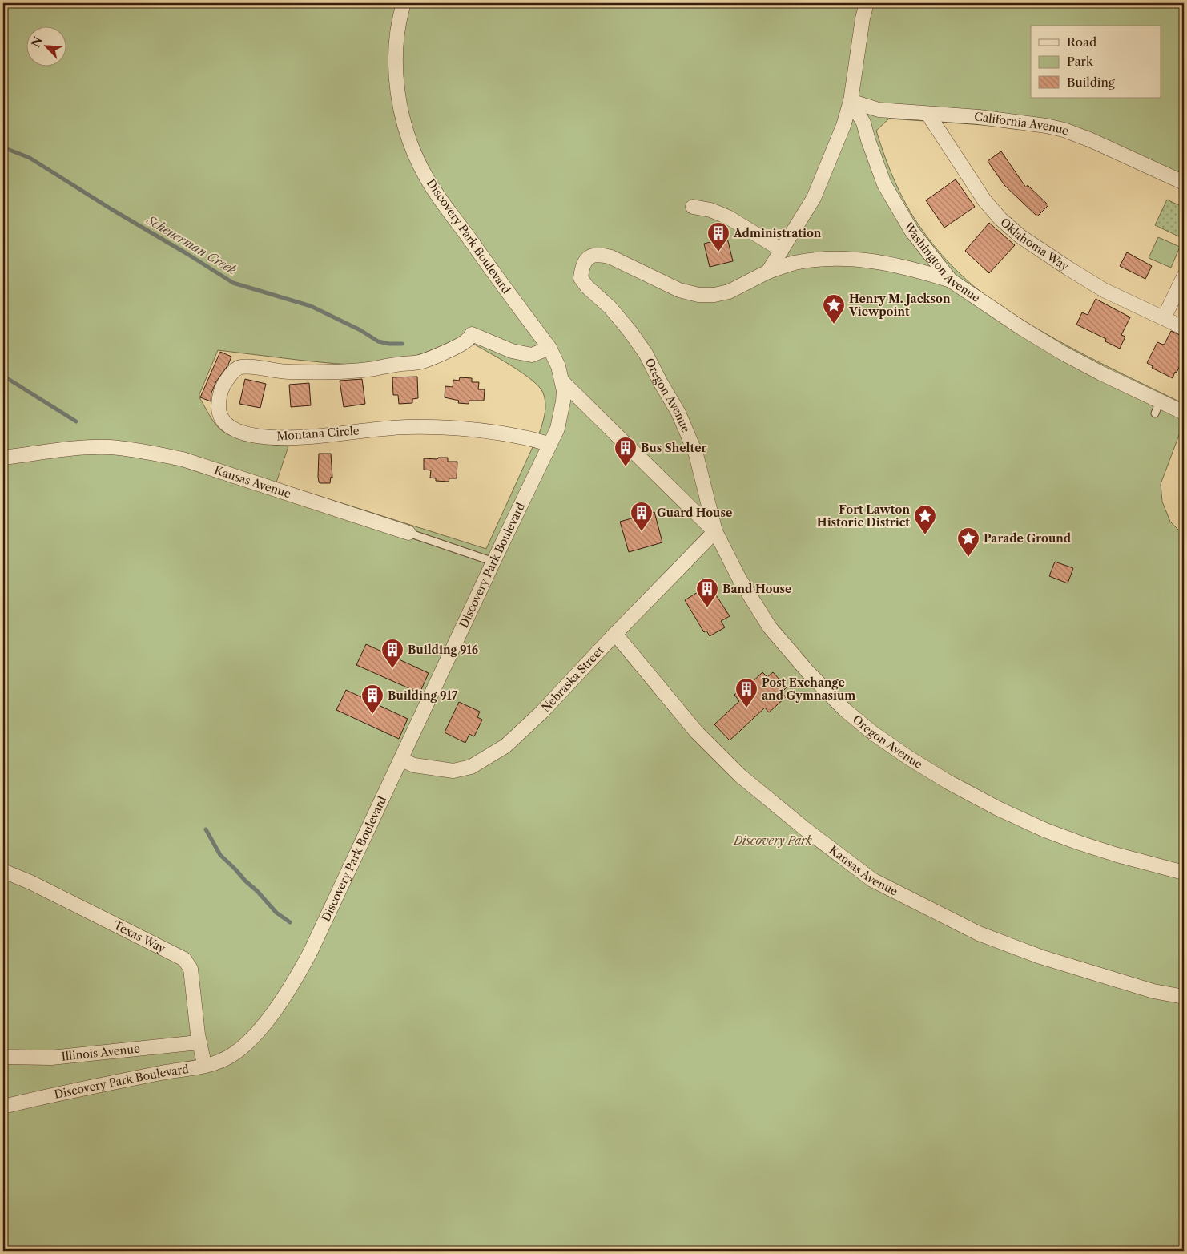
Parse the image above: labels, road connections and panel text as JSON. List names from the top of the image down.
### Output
{
  "streets": {
    "street": [
      "California Avenue",
      "Discovery Park Boulevard",
      "Oklahoma Way",
      "Washington Avenue",
      "Oregon Avenue",
      "Montana Circle",
      "Kansas Avenue",
      "Nebraska Street",
      "Texas Way",
      "Illinois Avenue"
    ]
  },
  "crossings": [
    ["California Avenue", "Oklahoma Way"],
    ["California Avenue", "Washington Avenue"],
    ["Discovery Park Boulevard", "Montana Circle"],
    ["Discovery Park Boulevard", "Kansas Avenue"],
    ["Discovery Park Boulevard", "Nebraska Street"],
    ["Washington Avenue", "Oregon Avenue"],
    ["Oregon Avenue", "Nebraska Street"],
    ["Kansas Avenue", "Nebraska Street"],
    ["Texas Way", "Illinois Avenue"]
  ],
  "water": ["Scheuerman Creek"],
  "parks": ["Discovery Park"],
  "places": {
    "building": [
      "Administration",
      "Bus Shelter",
      "Guard House",
      "Band House",
      "Building 916",
      "Post Exchange and Gymnasium",
      "Building 917"
    ],
    "place": ["Henry M. Jackson Viewpoint", "Fort Lawton Historic District", "Parade Ground"]
  },
  "legend": ["Road", "Park", "Building"],
  "north": "top left"
}
